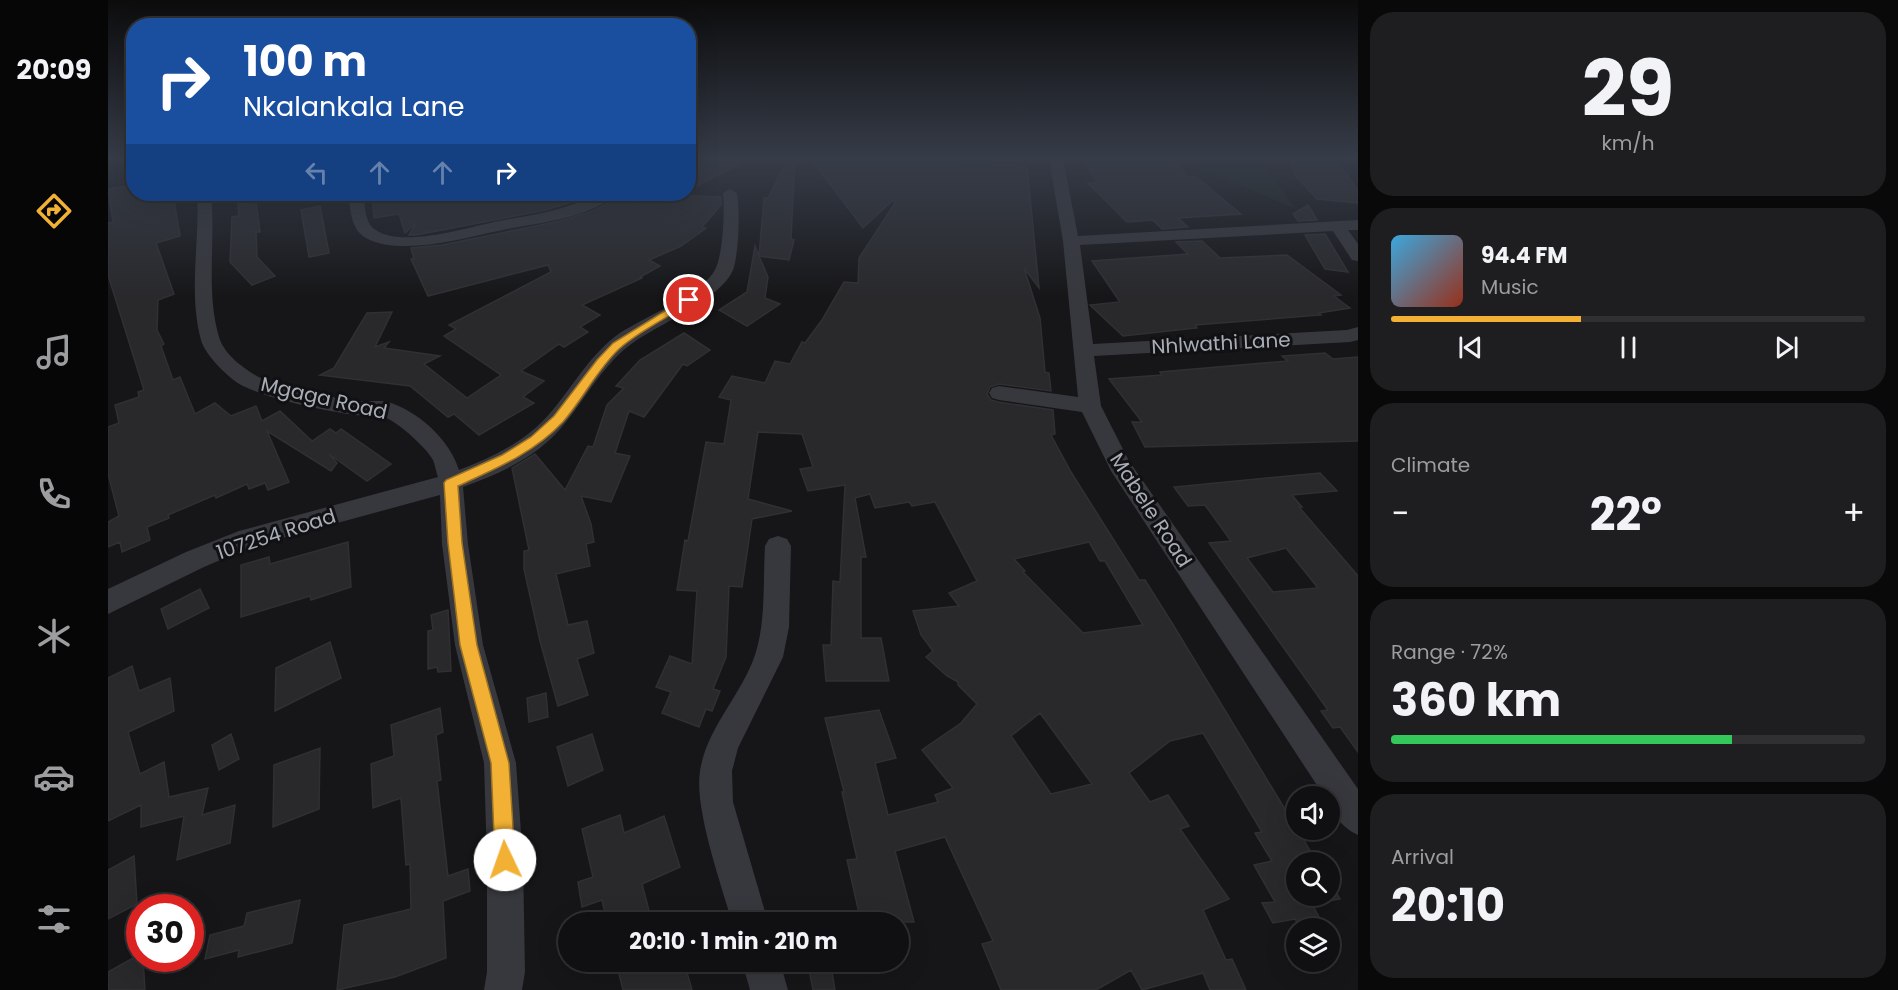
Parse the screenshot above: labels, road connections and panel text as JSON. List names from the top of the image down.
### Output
{
  "streets": {
    "street": [
      "Nhlwathi Lane",
      "Mgaga Road",
      "Mabele Road",
      "107254 Road"
    ]
  },
  "crossings": [
    ["Nhlwathi Lane", "Mabele Road"],
    ["Mgaga Road", "107254 Road"]
  ],
  "page": {
    "tabs": "20:09",
    "tile": [
      ["29", "km/h"],
      "Climate",
      ["Range · 72%", "360 km"],
      ["Arrival", "20:10"]
    ],
    "turn": ["100 m", "Nkalankala Lane"],
    "song": ["94.4 FM", "Music"],
    "heat": ["−", "22°", "+"],
    "limit": "30",
    "trip": "20:10 · 1 min · 210 m"
  }
}
